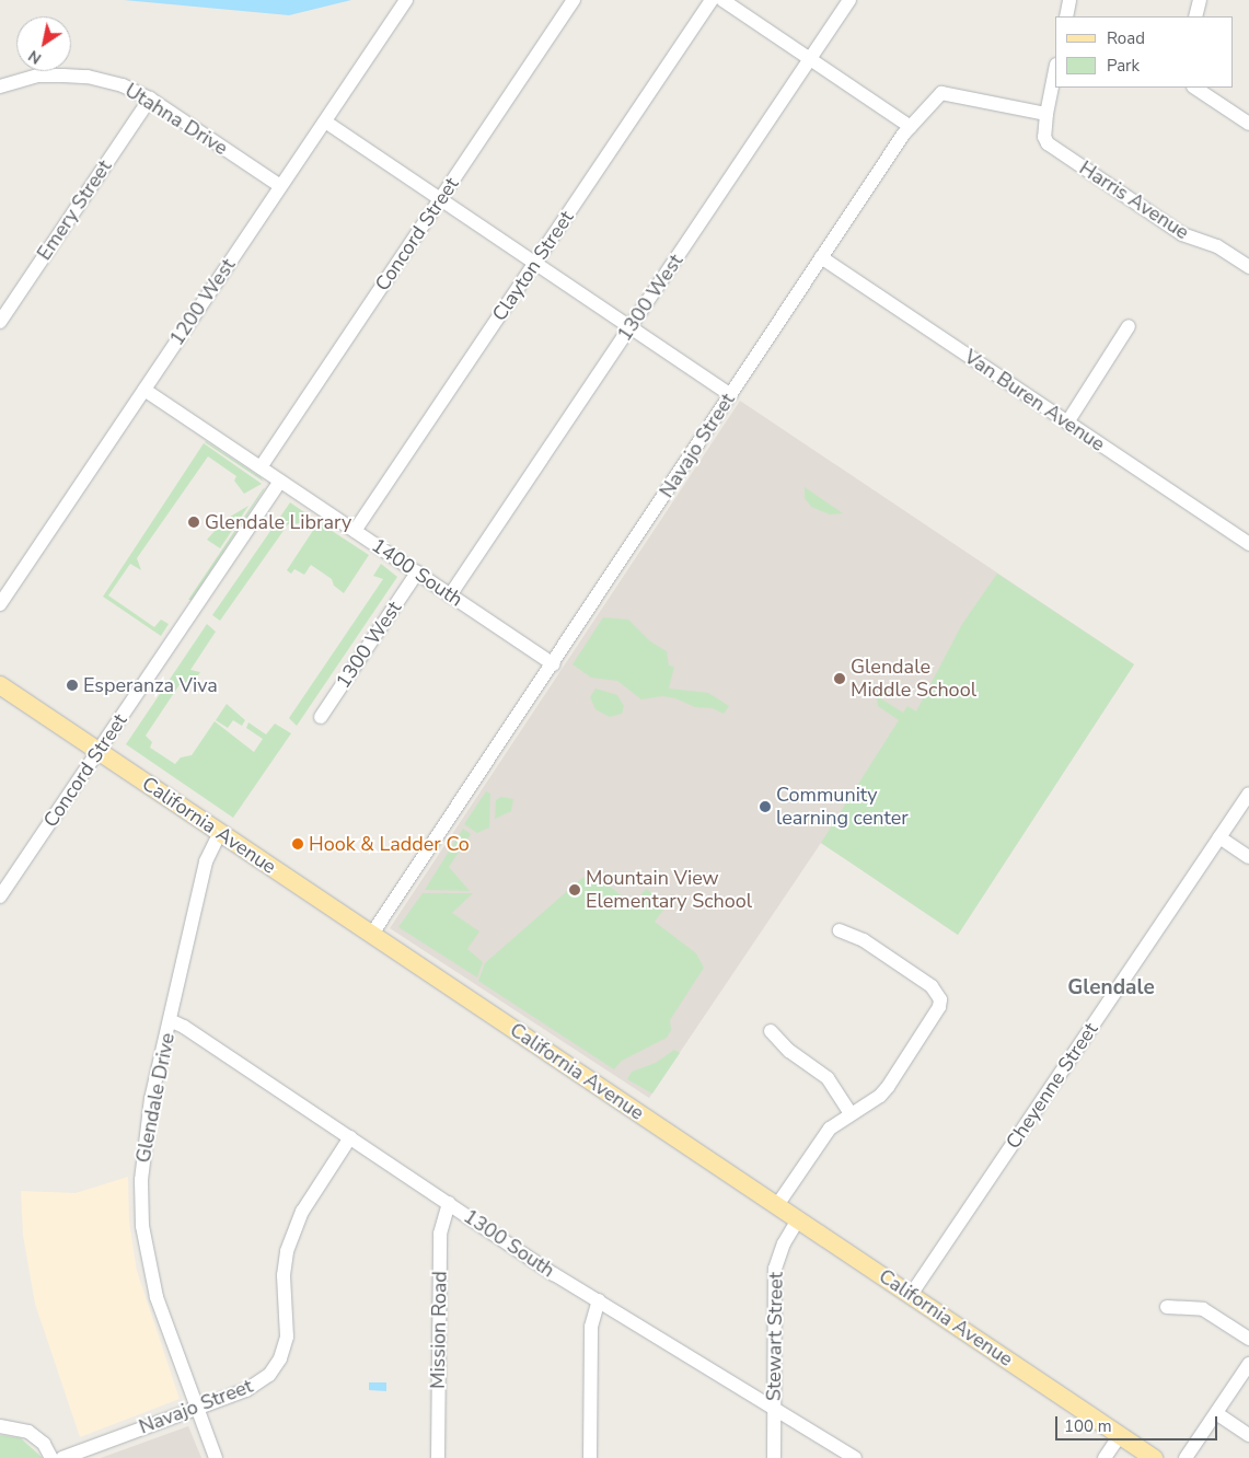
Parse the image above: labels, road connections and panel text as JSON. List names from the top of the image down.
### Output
{
  "streets": {
    "main road": ["California Avenue"],
    "street": [
      "Utahna Drive",
      "Harris Avenue",
      "Emery Street",
      "Concord Street",
      "Clayton Street",
      "1300 West",
      "1200 West",
      "Van Buren Avenue",
      "Navajo Street",
      "1400 South",
      "Cheyenne Street",
      "Glendale Drive",
      "1300 South",
      "Mission Road",
      "Stewart Street"
    ]
  },
  "crossings": [
    ["Utahna Drive", "Emery Street"],
    ["Utahna Drive", "1200 West"],
    ["Harris Avenue", "Navajo Street"],
    ["Concord Street", "1400 South"],
    ["Concord Street", "California Avenue"],
    ["Clayton Street", "1400 South"],
    ["1300 West", "1400 South"],
    ["1200 West", "1400 South"],
    ["Van Buren Avenue", "Navajo Street"],
    ["Navajo Street", "1400 South"],
    ["Navajo Street", "California Avenue"],
    ["Navajo Street", "Glendale Drive"],
    ["Navajo Street", "1300 South"],
    ["California Avenue", "Cheyenne Street"],
    ["California Avenue", "Glendale Drive"],
    ["California Avenue", "Stewart Street"],
    ["Glendale Drive", "1300 South"],
    ["1300 South", "Mission Road"],
    ["1300 South", "Stewart Street"]
  ],
  "districts": ["Glendale"],
  "places": [
    "Glendale Library",
    "Glendale Middle School",
    "Esperanza Viva",
    "Community learning center",
    "Hook & Ladder Co",
    "Mountain View Elementary School"
  ],
  "legend": ["Road", "Park"],
  "scale_bar": "100 m",
  "north": "bottom left"
}
